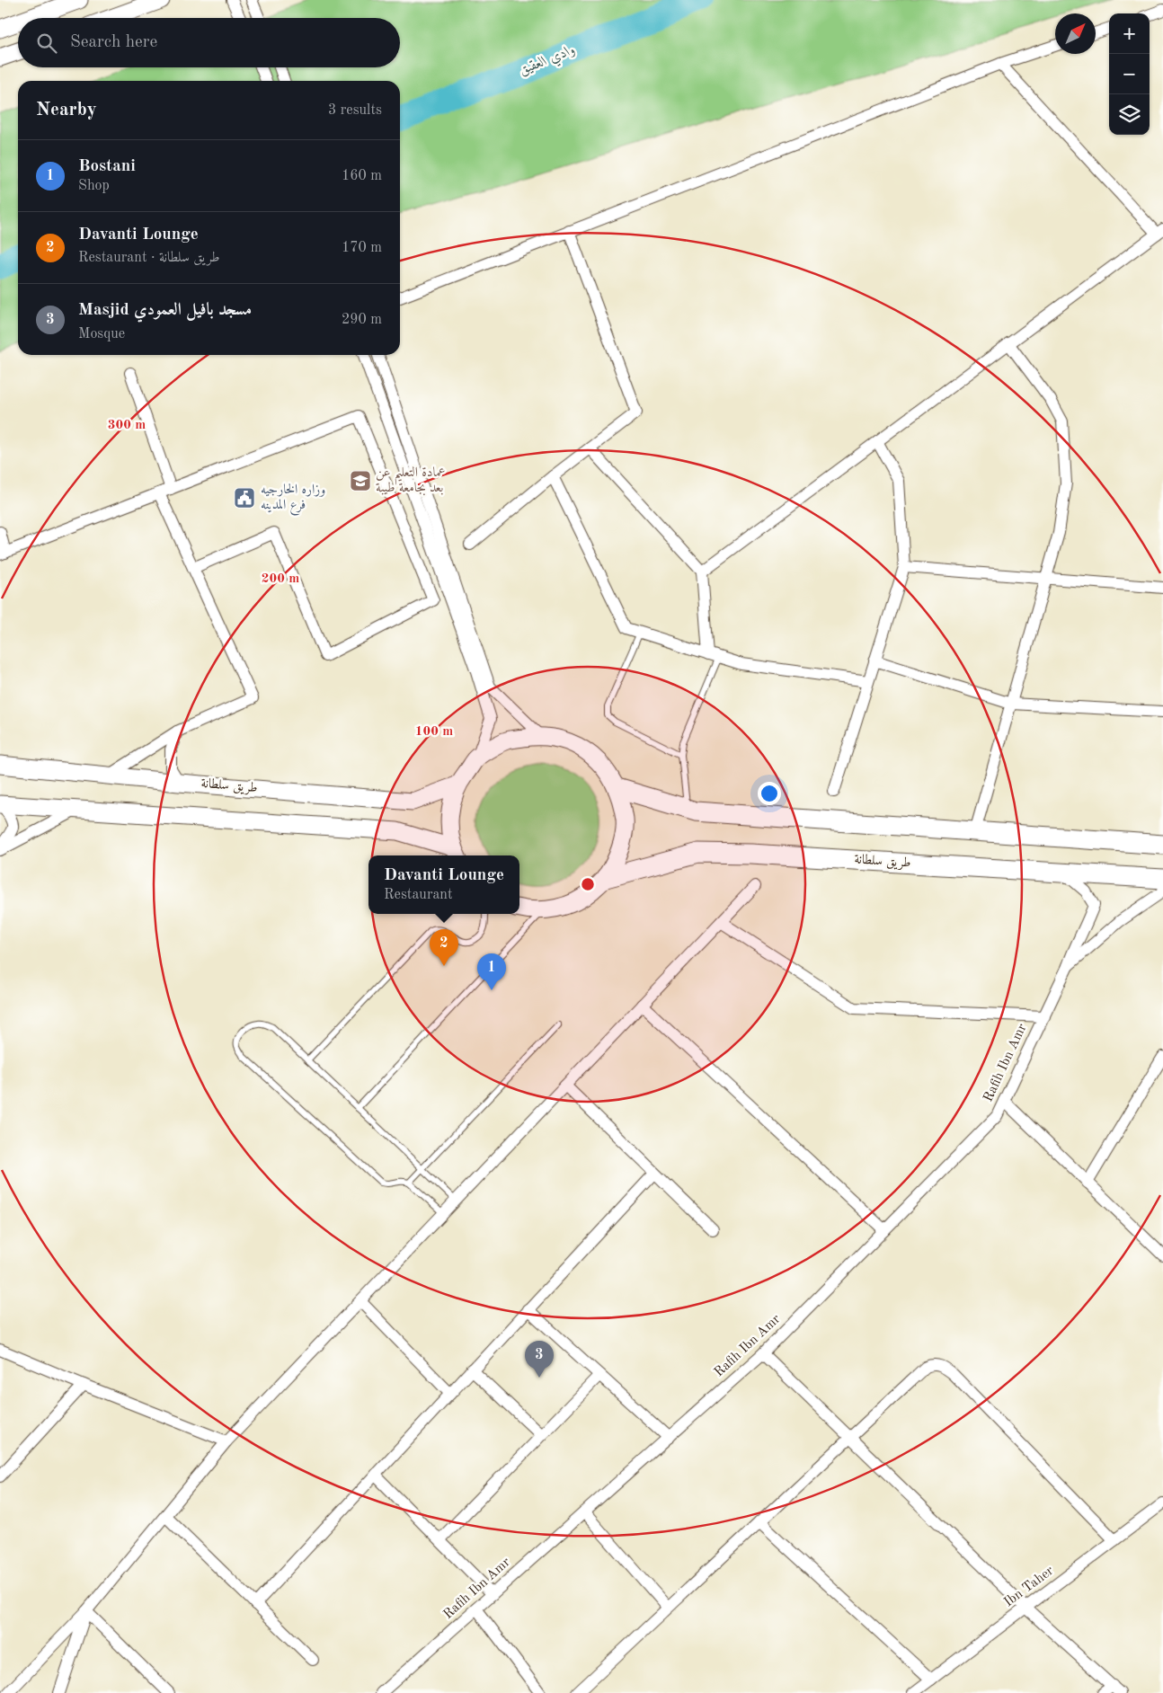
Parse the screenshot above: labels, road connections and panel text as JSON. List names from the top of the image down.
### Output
{
  "streets": {
    "main road": ["طريق سلطانة"],
    "street": ["Rafih Ibn Amr", "Ibn Taher"]
  },
  "crossings": [
    ["طريق سلطانة", "Rafih Ibn Amr"]
  ],
  "water": ["وادي العقيق"],
  "places": {
    "school or university": ["عمادة التعليم عن بعد بجامعة طيبة"],
    "public building": ["وزاره الخارجيه فرع المدينه"]
  },
  "north": "top right",
  "page": {
    "map_buttons": ["+", "−"],
    "search": "Search here",
    "heading": ["Nearby", "3 results"],
    "list": [
      {
        "mark": "1",
        "name": "Bostani",
        "note": "Shop",
        "value": "160 m"
      },
      {
        "mark": "2",
        "name": "Davanti Lounge",
        "note": "Restaurant · طريق سلطانة",
        "value": "170 m"
      },
      {
        "mark": "3",
        "name": "Masjid مسجد بافيل العمودي",
        "note": "Mosque",
        "value": "290 m"
      }
    ],
    "popup": ["Davanti Lounge", "Restaurant"],
    "pins": ["2", "1", "3"]
  },
  "rings": ["300 m", "200 m", "100 m"]
}
